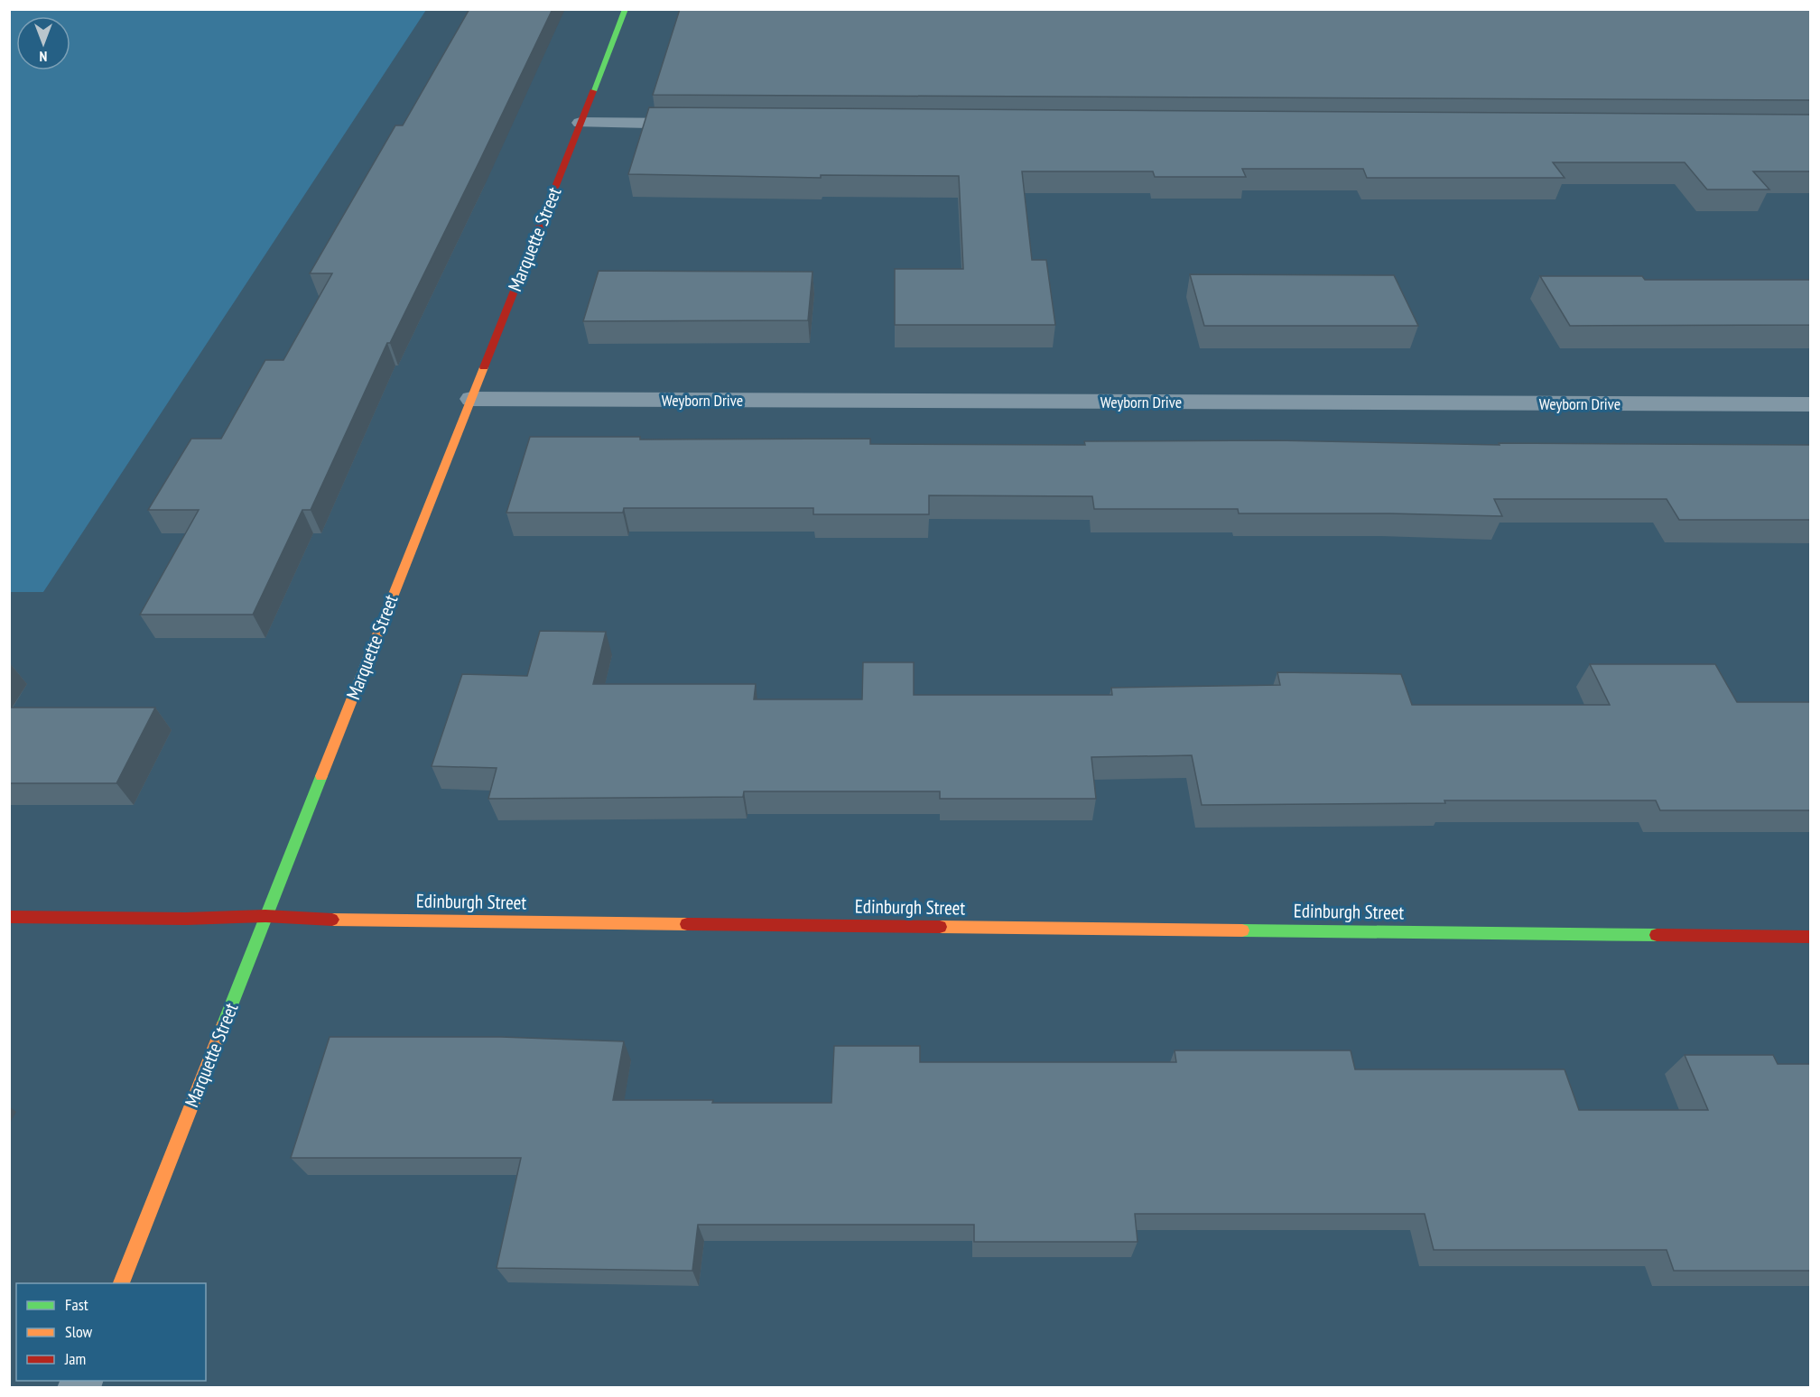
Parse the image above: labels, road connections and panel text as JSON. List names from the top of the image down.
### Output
{
  "streets": {
    "street": ["Marquette Street", "Weyborn Drive", "Edinburgh Street"]
  },
  "crossings": [
    ["Marquette Street", "Weyborn Drive"],
    ["Marquette Street", "Edinburgh Street"]
  ],
  "legend": ["Fast", "Slow", "Jam"],
  "north": "bottom"
}
